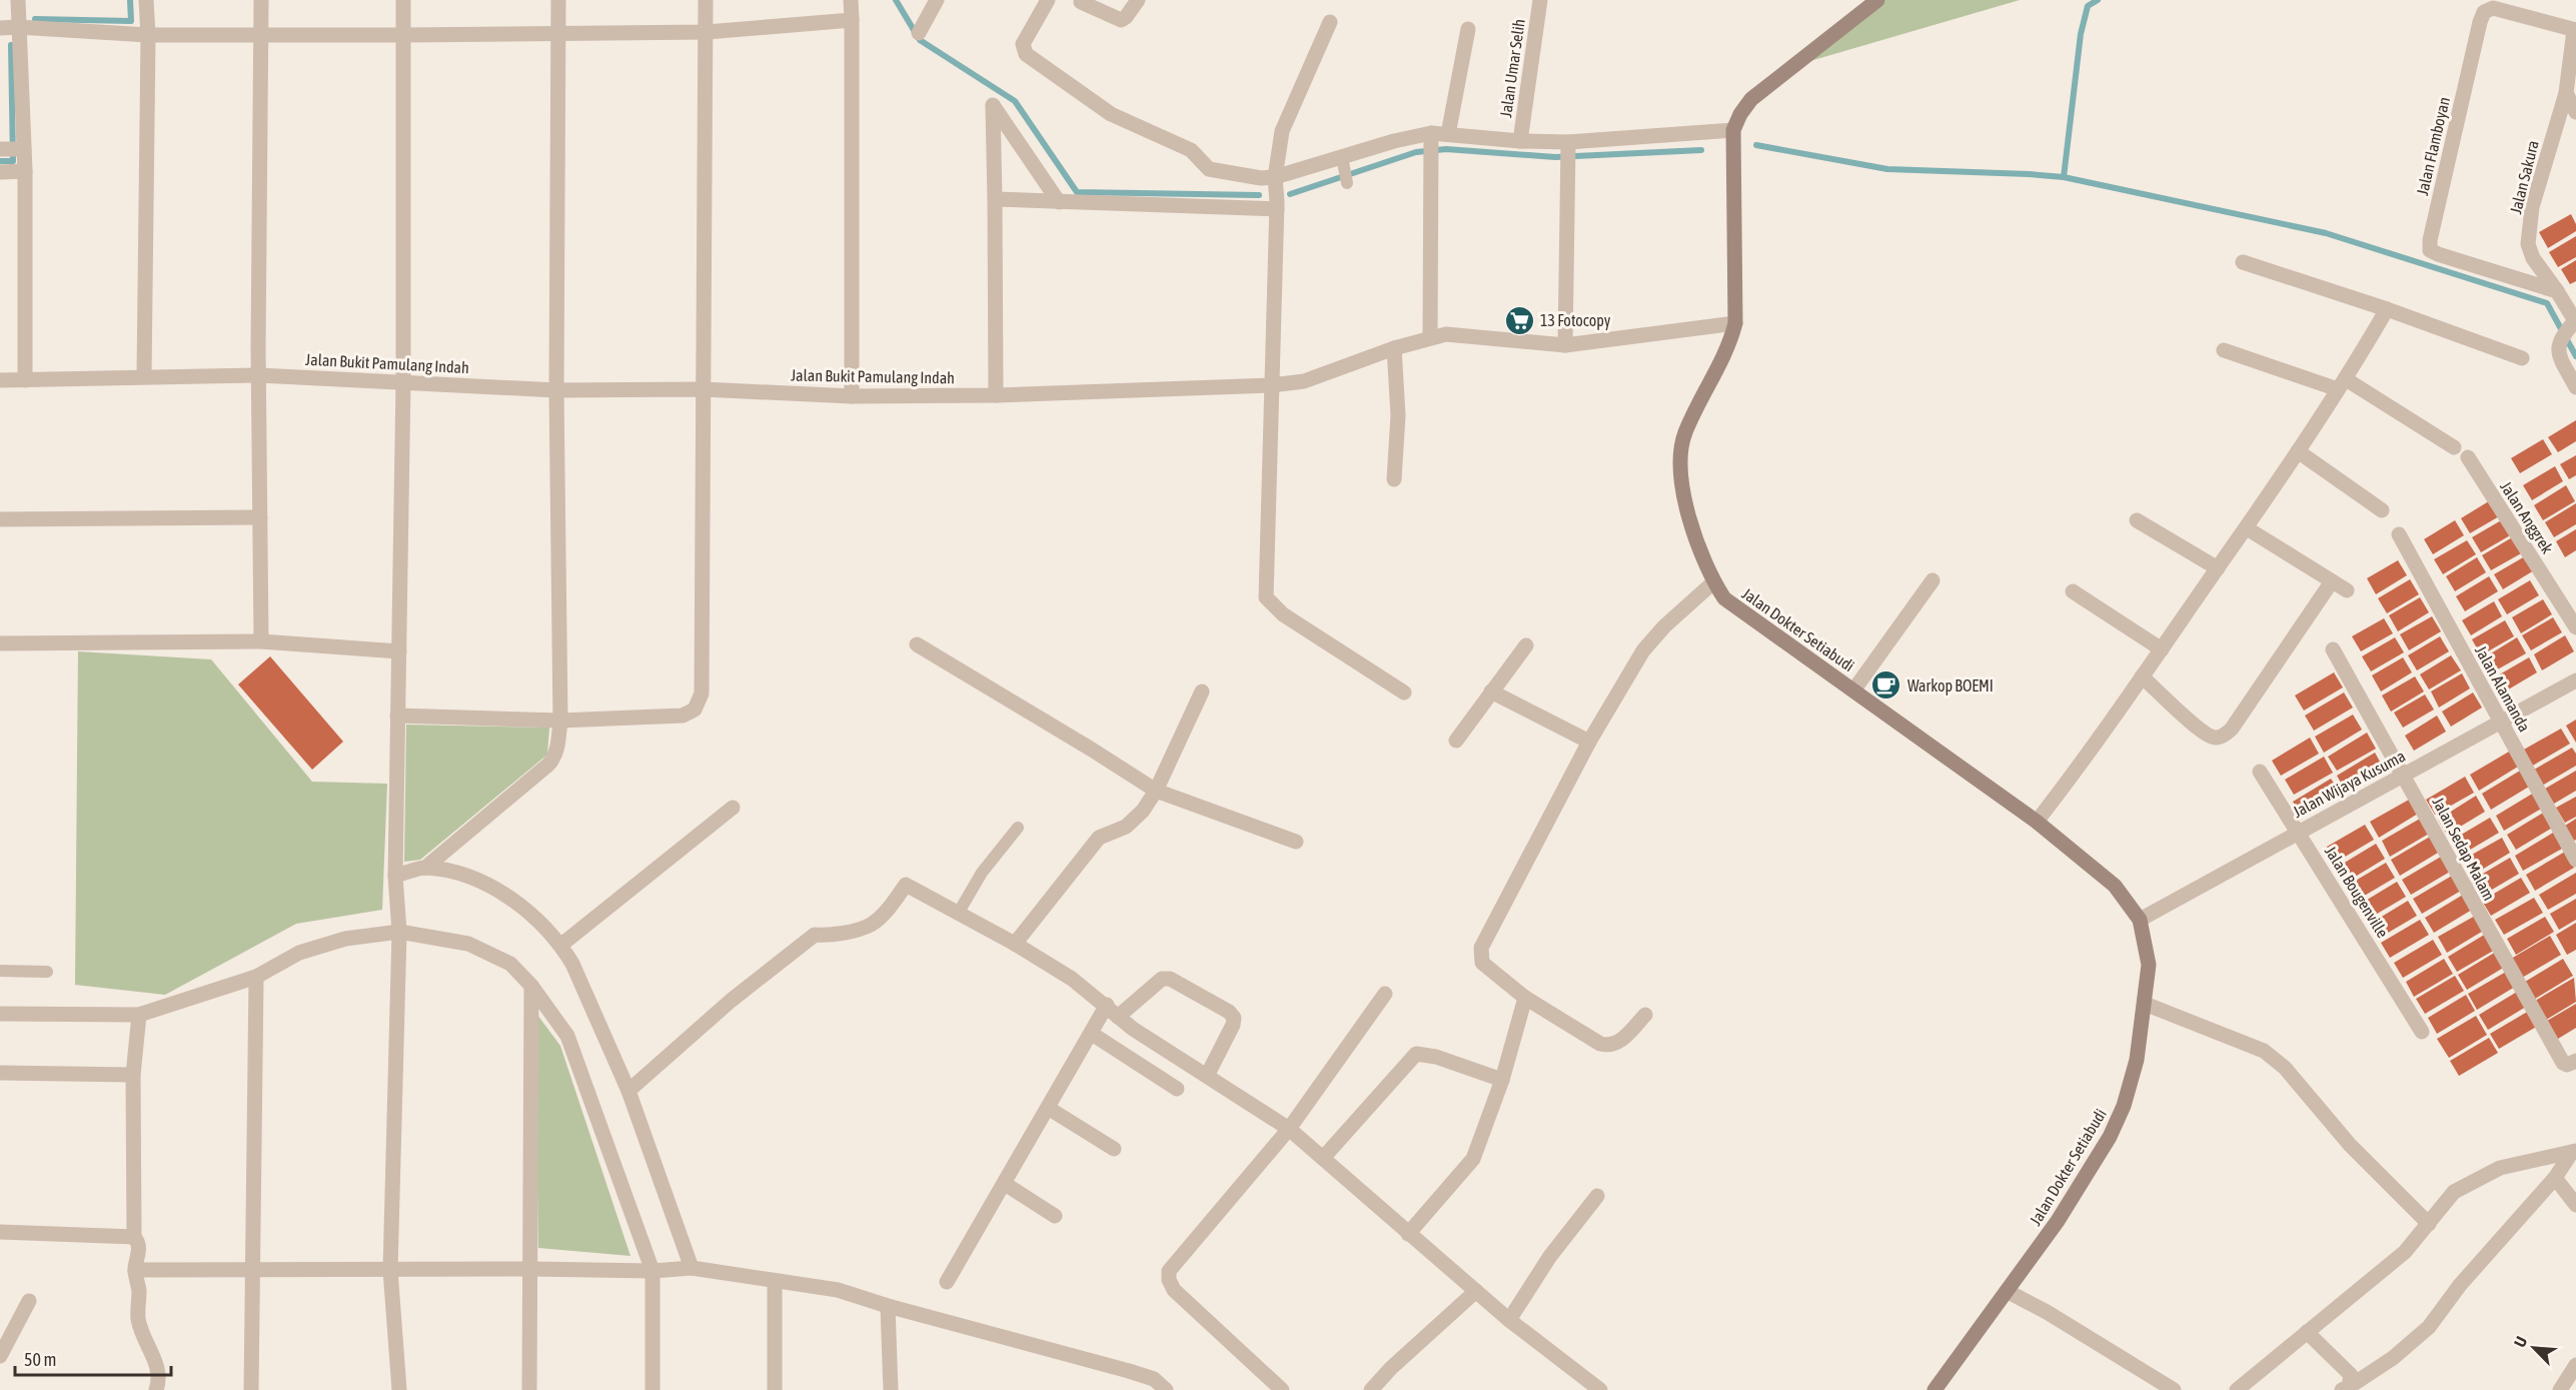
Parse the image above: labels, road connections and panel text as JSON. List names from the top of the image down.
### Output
{
  "streets": {
    "main road": ["Jalan Dokter Setiabudi"],
    "street": [
      "Jalan Umar Selih",
      "Jalan Flamboyan",
      "Jalan Sakura",
      "Jalan Bukit Pamulang Indah",
      "Jalan Anggrek",
      "Jalan Alamanda",
      "Jalan Wijaya Kusuma",
      "Jalan Sedap Malam",
      "Jalan Bougenville"
    ]
  },
  "crossings": [
    ["Jalan Flamboyan", "Jalan Sakura"],
    ["Jalan Bukit Pamulang Indah", "Jalan Dokter Setiabudi"],
    ["Jalan Dokter Setiabudi", "Jalan Wijaya Kusuma"],
    ["Jalan Alamanda", "Jalan Wijaya Kusuma"],
    ["Jalan Wijaya Kusuma", "Jalan Sedap Malam"],
    ["Jalan Wijaya Kusuma", "Jalan Bougenville"]
  ],
  "places": {
    "supermarket": ["13 Fotocopy"],
    "cafe": ["Warkop BOEMI"]
  },
  "scale_bar": "50 m",
  "north": "top left"
}
